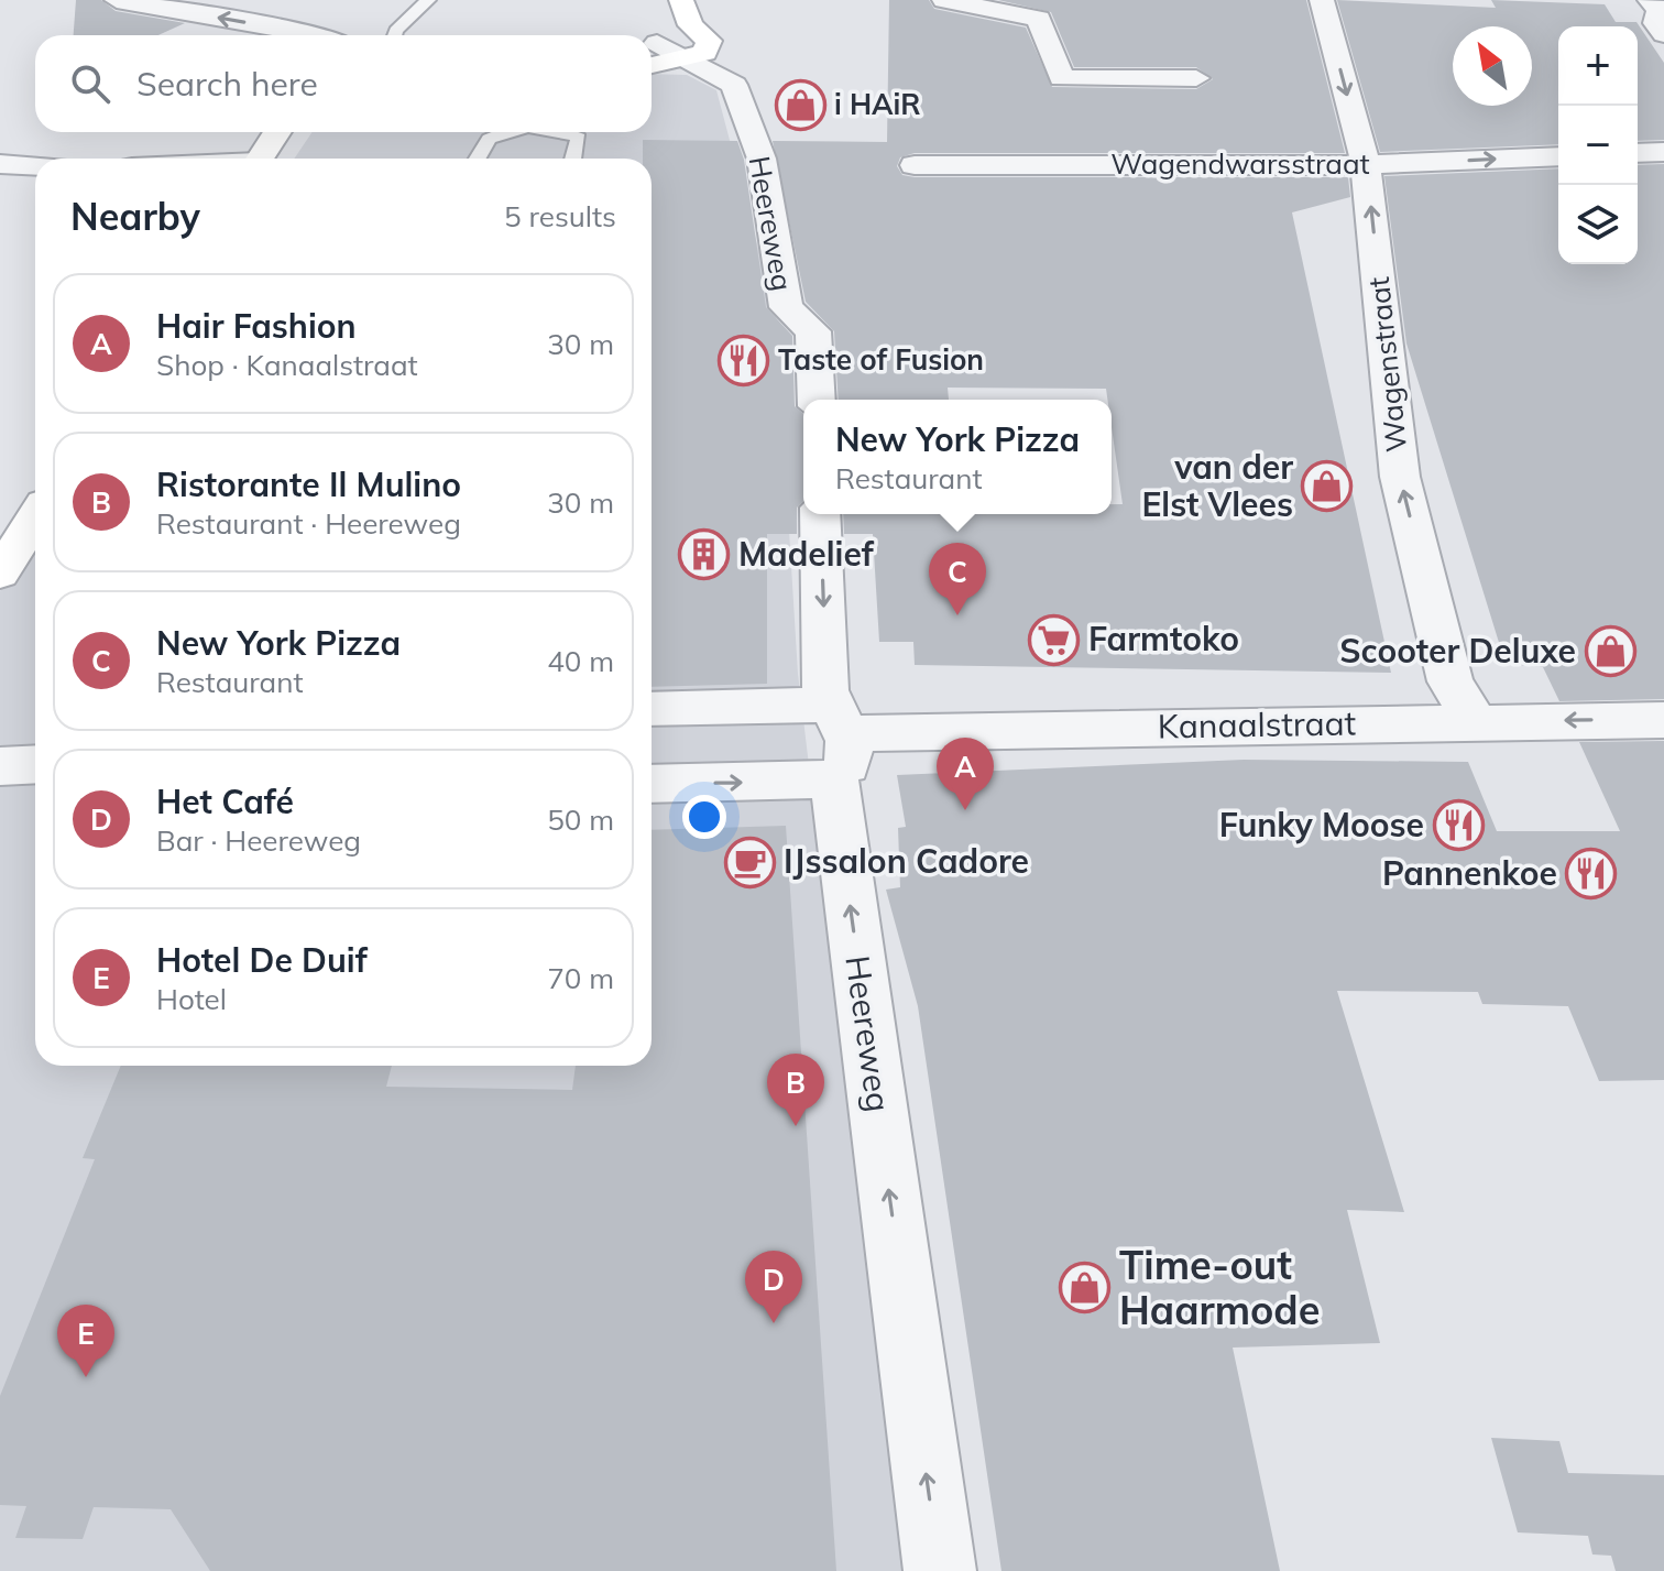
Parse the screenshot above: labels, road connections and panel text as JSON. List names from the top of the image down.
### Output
{
  "streets": {
    "street": [
      "Wagendwarsstraat",
      "Heereweg",
      "Wagenstraat",
      "Kanaalstraat"
    ]
  },
  "crossings": [
    ["Wagendwarsstraat", "Wagenstraat"],
    ["Heereweg", "Kanaalstraat"],
    ["Wagenstraat", "Kanaalstraat"]
  ],
  "places": {
    "shop": [
      "i HAiR",
      "van der Elst Vlees",
      "Scooter Deluxe",
      "Time-out Haarmode"
    ],
    "restaurant": ["Taste of Fusion", "Funky Moose", "Pannenkoe"],
    "building": ["Madelief"],
    "supermarket": ["Farmtoko"],
    "cafe": ["IJssalon Cadore"]
  },
  "north": "top left",
  "page": {
    "map_buttons": ["+", "−"],
    "search": "Search here",
    "heading": ["Nearby", "5 results"],
    "list": [
      {
        "mark": "A",
        "name": "Hair Fashion",
        "note": "Shop · Kanaalstraat",
        "value": "30 m"
      },
      {
        "mark": "B",
        "name": "Ristorante Il Mulino",
        "note": "Restaurant · Heereweg",
        "value": "30 m"
      },
      {
        "mark": "C",
        "name": "New York Pizza",
        "note": "Restaurant",
        "value": "40 m"
      },
      {
        "mark": "D",
        "name": "Het Café",
        "note": "Bar · Heereweg",
        "value": "50 m"
      },
      {
        "mark": "E",
        "name": "Hotel De Duif",
        "note": "Hotel",
        "value": "70 m"
      }
    ],
    "popup": ["New York Pizza", "Restaurant"],
    "pins": [
      "C",
      "A",
      "B",
      "D",
      "E"
    ]
  }
}
